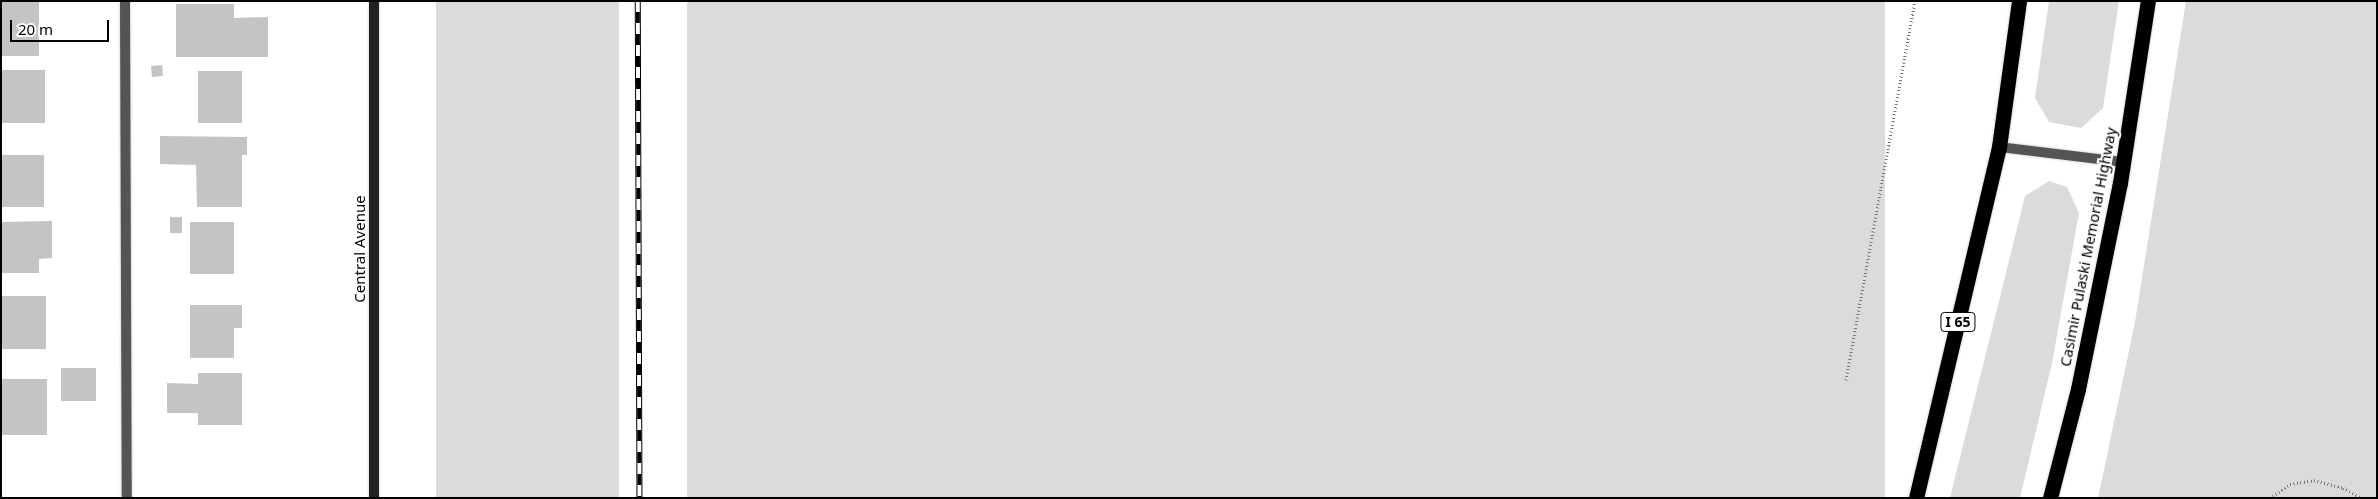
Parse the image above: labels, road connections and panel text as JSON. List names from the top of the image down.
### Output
{
  "streets": {
    "highway": ["Casimir Pulaski Memorial Highway", "I 65"],
    "main road": ["Central Avenue"]
  },
  "scale_bar": "20 m"
}
